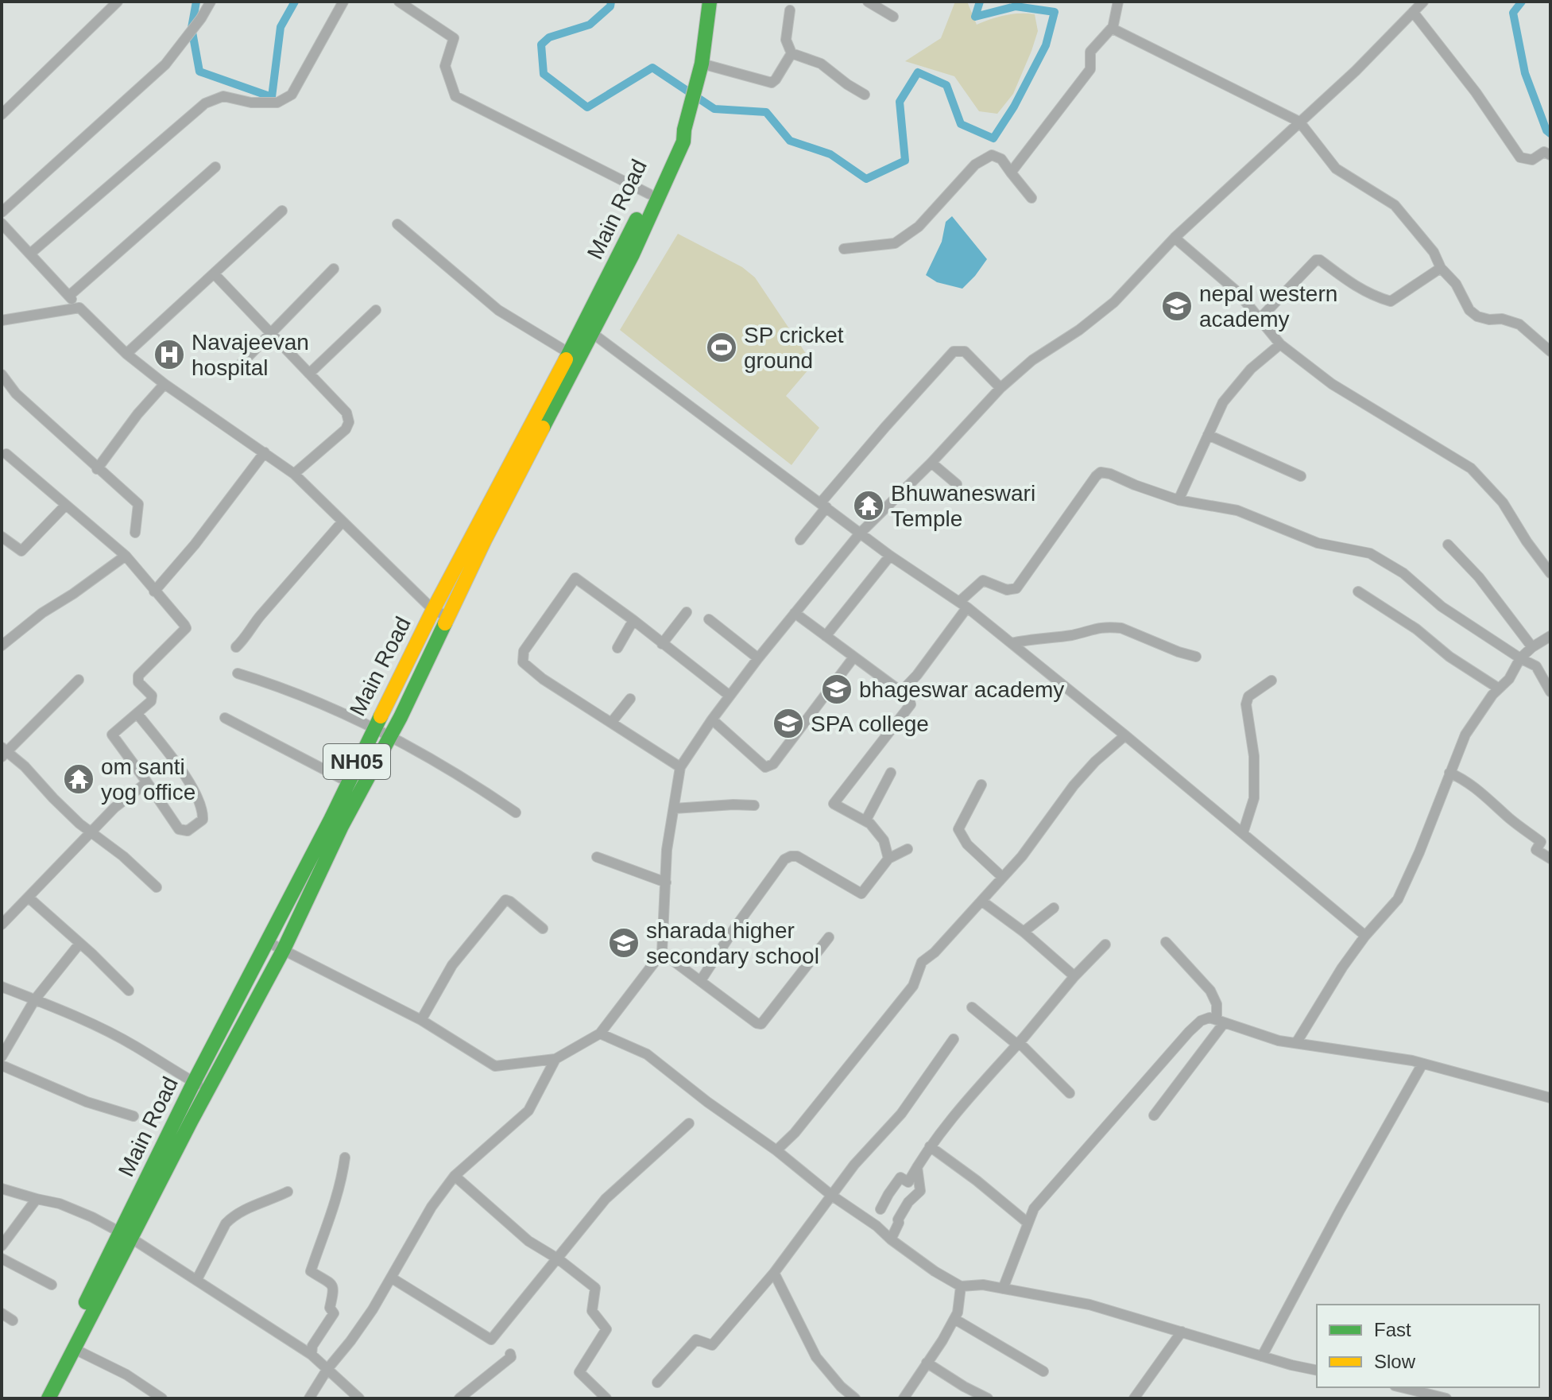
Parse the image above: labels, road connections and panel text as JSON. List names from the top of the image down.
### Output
{
  "streets": {
    "main road": ["Main Road", "NH05"]
  },
  "crossings": [
    ["Main Road", "NH05"]
  ],
  "places": {
    "school or university": [
      "nepal western academy",
      "bhageswar academy",
      "SPA college",
      "sharada higher secondary school"
    ],
    "sports": ["SP cricket ground"],
    "hospital": ["Navajeevan hospital"],
    "temple": ["Bhuwaneswari Temple", "om santi yog office"]
  },
  "legend": ["Fast", "Slow"]
}
